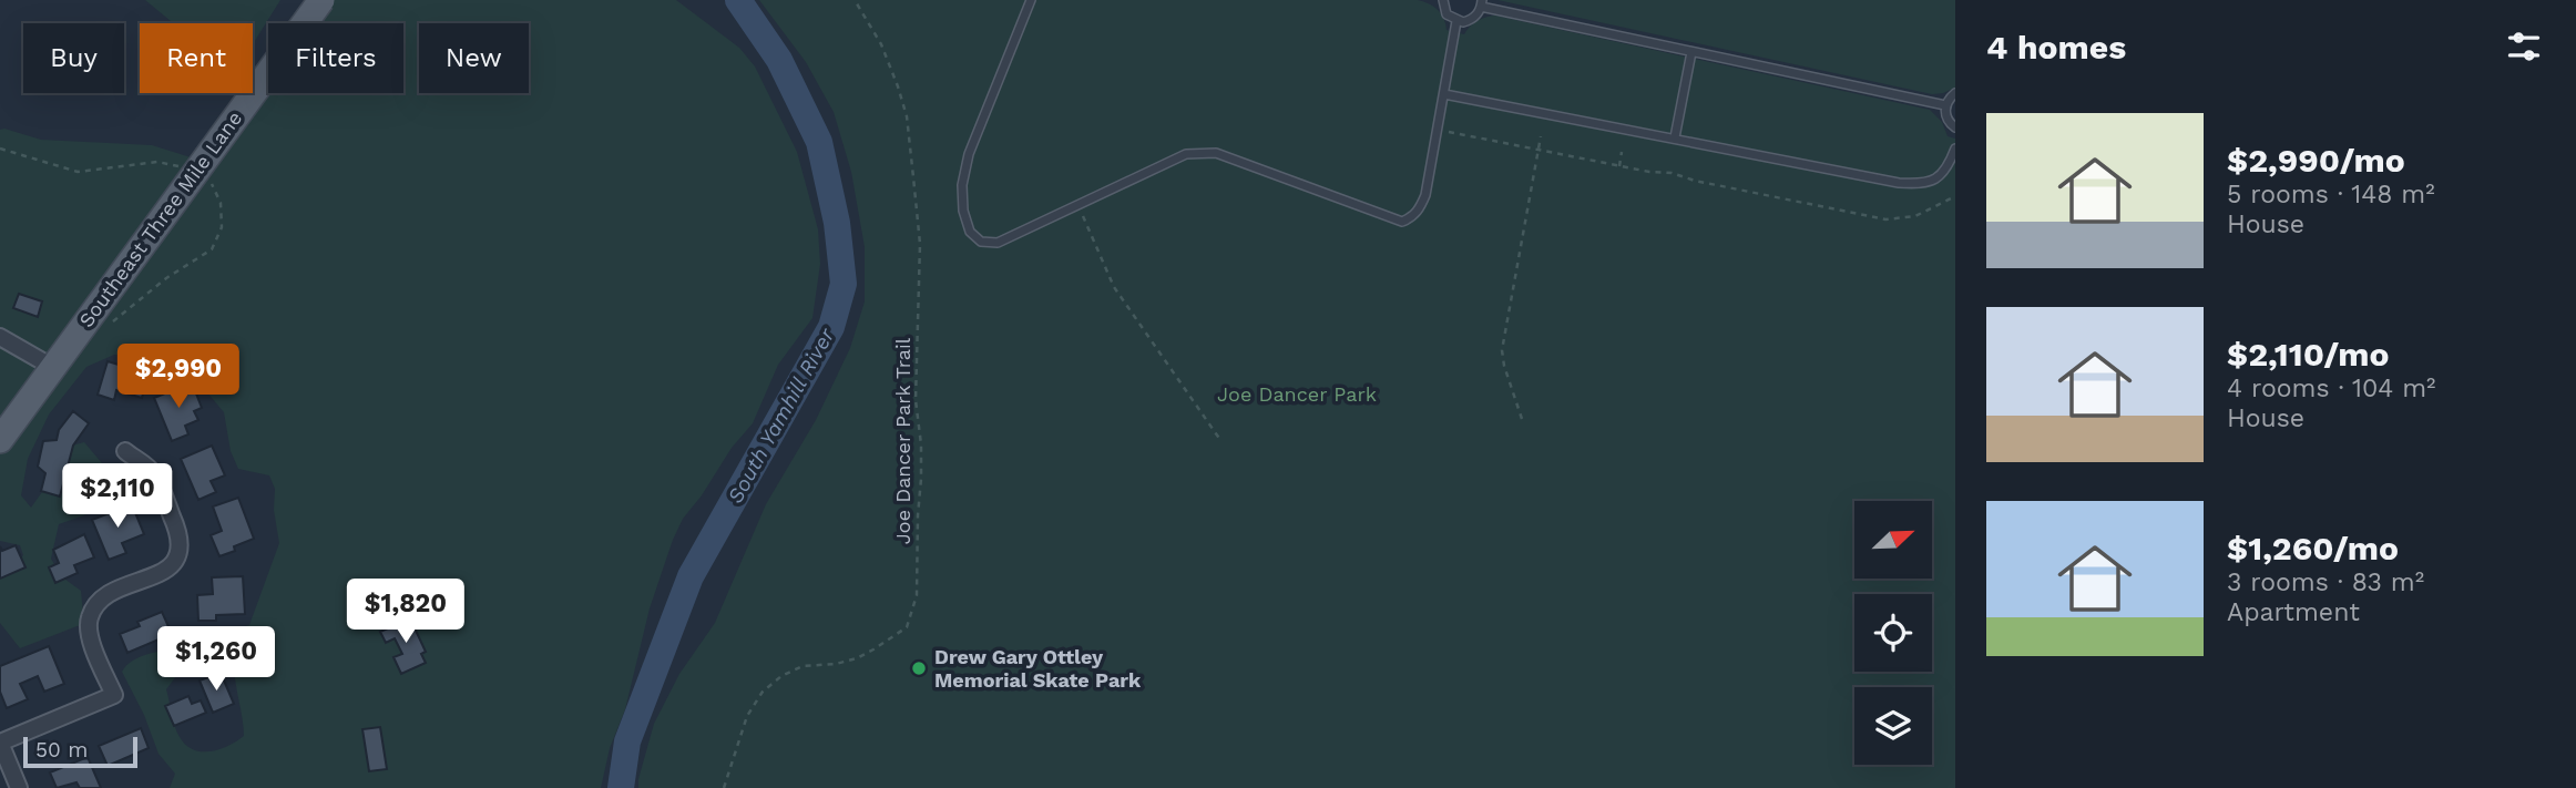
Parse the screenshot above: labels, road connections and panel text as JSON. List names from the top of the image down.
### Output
{
  "streets": {
    "main road": ["Southeast Three Mile Lane"],
    "path": ["Joe Dancer Park Trail"]
  },
  "water": ["South Yamhill River"],
  "parks": ["Joe Dancer Park"],
  "places": ["Drew Gary Ottley Memorial Skate Park"],
  "scale_bar": "50 m",
  "north": "top right",
  "page": {
    "heading": "4 homes",
    "chip": [
      "Buy",
      "Rent",
      "Filters",
      "New"
    ],
    "list": [
      {
        "name": "$2,990/mo",
        "note": "5 rooms · 148 m² · House"
      },
      {
        "name": "$2,110/mo",
        "note": "4 rooms · 104 m² · House"
      },
      {
        "name": "$1,260/mo",
        "note": "3 rooms · 83 m² · Apartment"
      }
    ],
    "price": [
      "$2,990",
      "$2,110",
      "$1,820",
      "$1,260"
    ],
    "scale": "50 m"
  }
}
